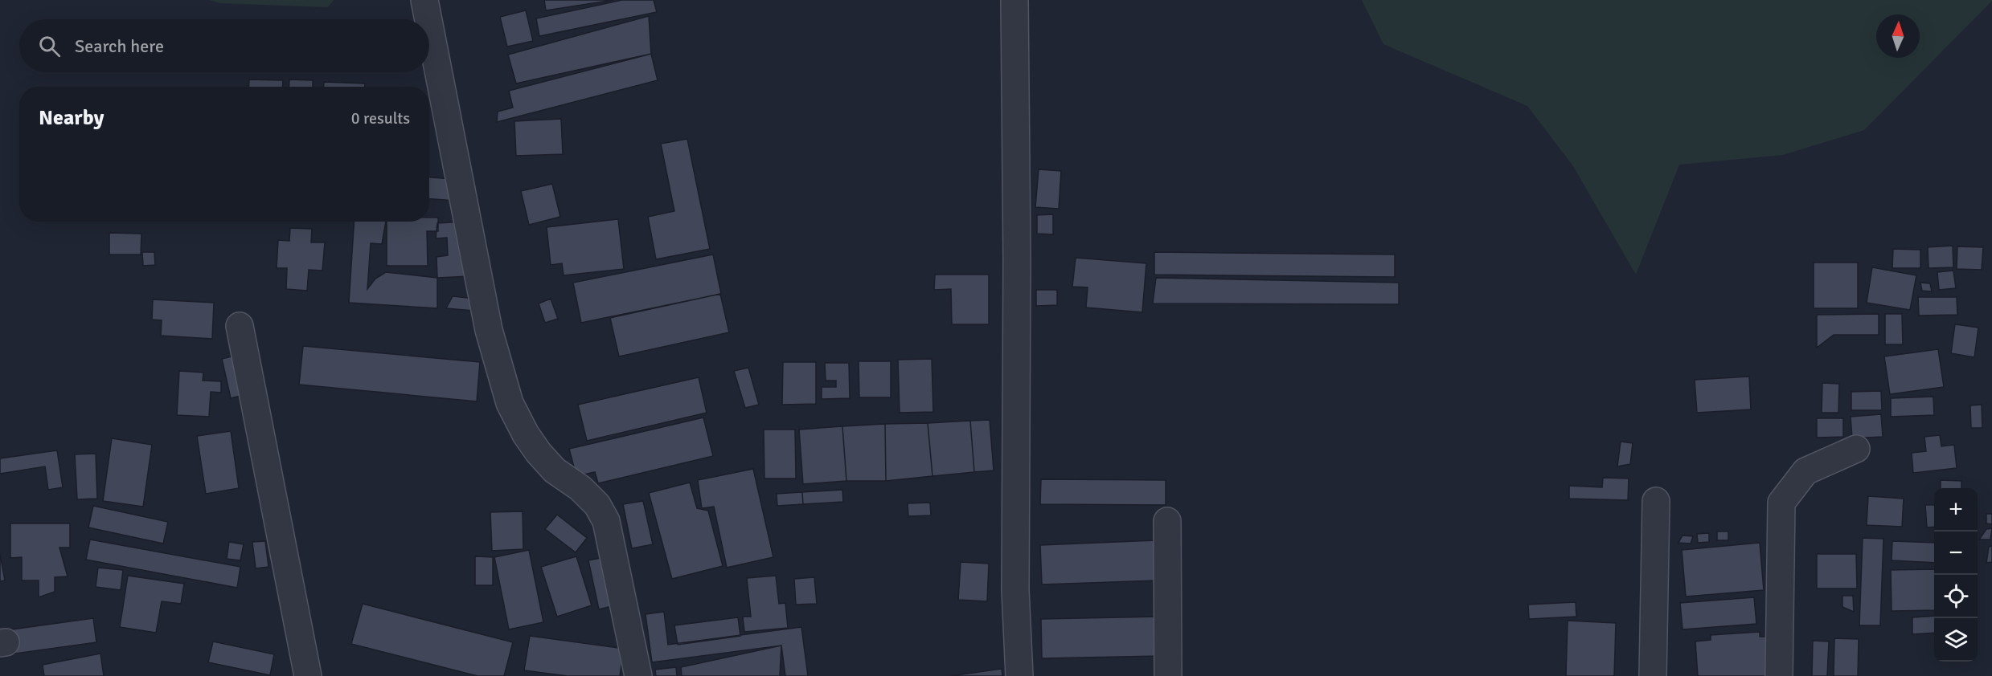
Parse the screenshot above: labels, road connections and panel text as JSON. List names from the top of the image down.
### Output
{
  "north": "top",
  "page": {
    "search": "Search here",
    "heading": ["Nearby", "0 results"],
    "map_buttons": ["+", "−"]
  }
}
